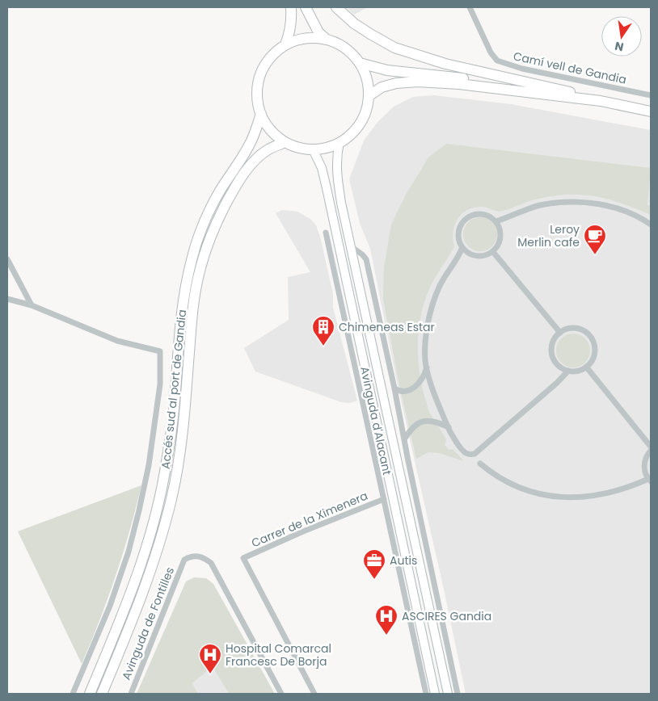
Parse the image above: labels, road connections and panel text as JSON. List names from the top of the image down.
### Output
{
  "streets": {
    "highway": ["Accés sud al port de Gandia"],
    "main road": ["Avinguda d'Alacant"],
    "street": ["Camí vell de Gandia", "Carrer de la Ximenera", "Avinguda de Fontilles"]
  },
  "crossings": [
    ["Accés sud al port de Gandia", "Avinguda d'Alacant"],
    ["Avinguda d'Alacant", "Carrer de la Ximenera"]
  ],
  "places": {
    "cafe": ["Leroy Merlin cafe"],
    "building": ["Chimeneas Estar"],
    "office": ["Autis"],
    "hospital": ["ASCIRES Gandia", "Hospital Comarcal Francesc De Borja"]
  },
  "north": "bottom"
}
